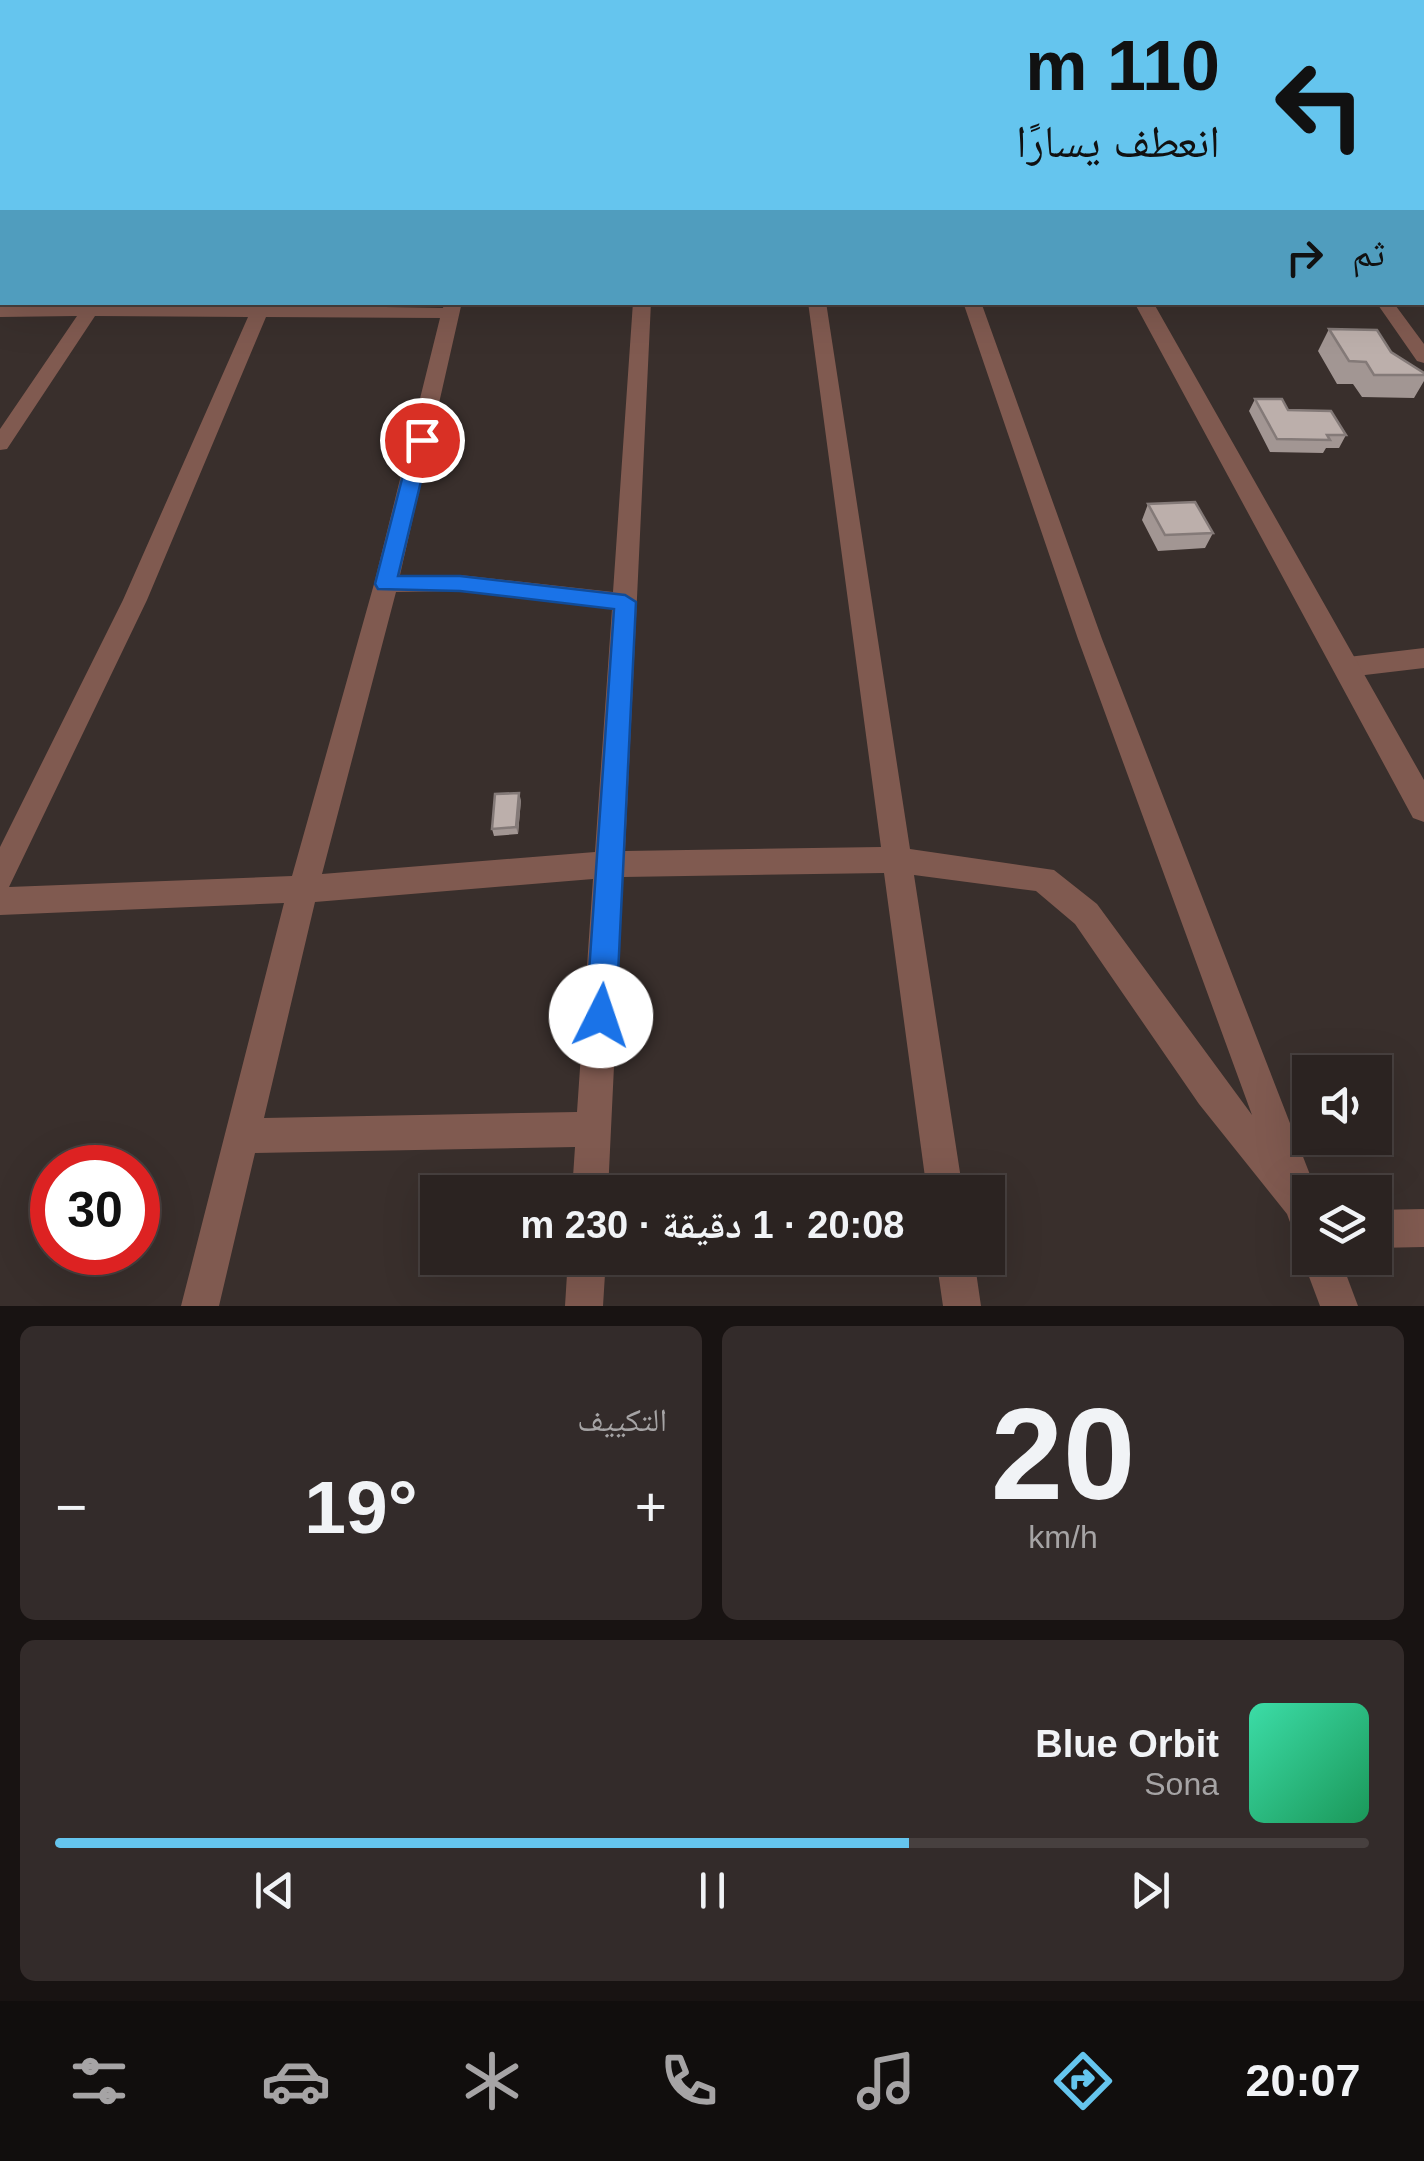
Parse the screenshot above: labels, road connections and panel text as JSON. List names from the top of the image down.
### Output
{
  "page": {
    "turn": ["110 m", "انعطف يسارًا"],
    "then": "ثم",
    "limit": "30",
    "trip": "20:08 · 1 دقيقة · 230 m",
    "tile": [
      ["20", "km/h"],
      "التكييف"
    ],
    "heat": ["−", "19°", "+"],
    "song": ["Blue Orbit", "Sona"],
    "tabs": "20:07"
  }
}
